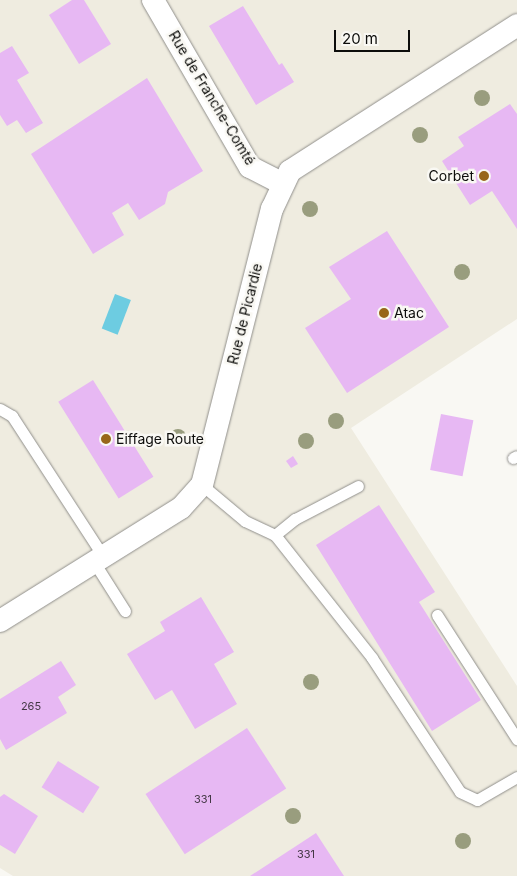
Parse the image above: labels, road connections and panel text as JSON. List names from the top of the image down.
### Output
{
  "streets": {
    "street": ["Rue de Franche-Comté", "Rue de Picardie"]
  },
  "crossings": [
    ["Rue de Franche-Comté", "Rue de Picardie"]
  ],
  "places": ["Corbet", "Atac", "Eiffage Route"],
  "house_numbers": ["265", "331", "331"],
  "scale_bar": "20 m"
}
